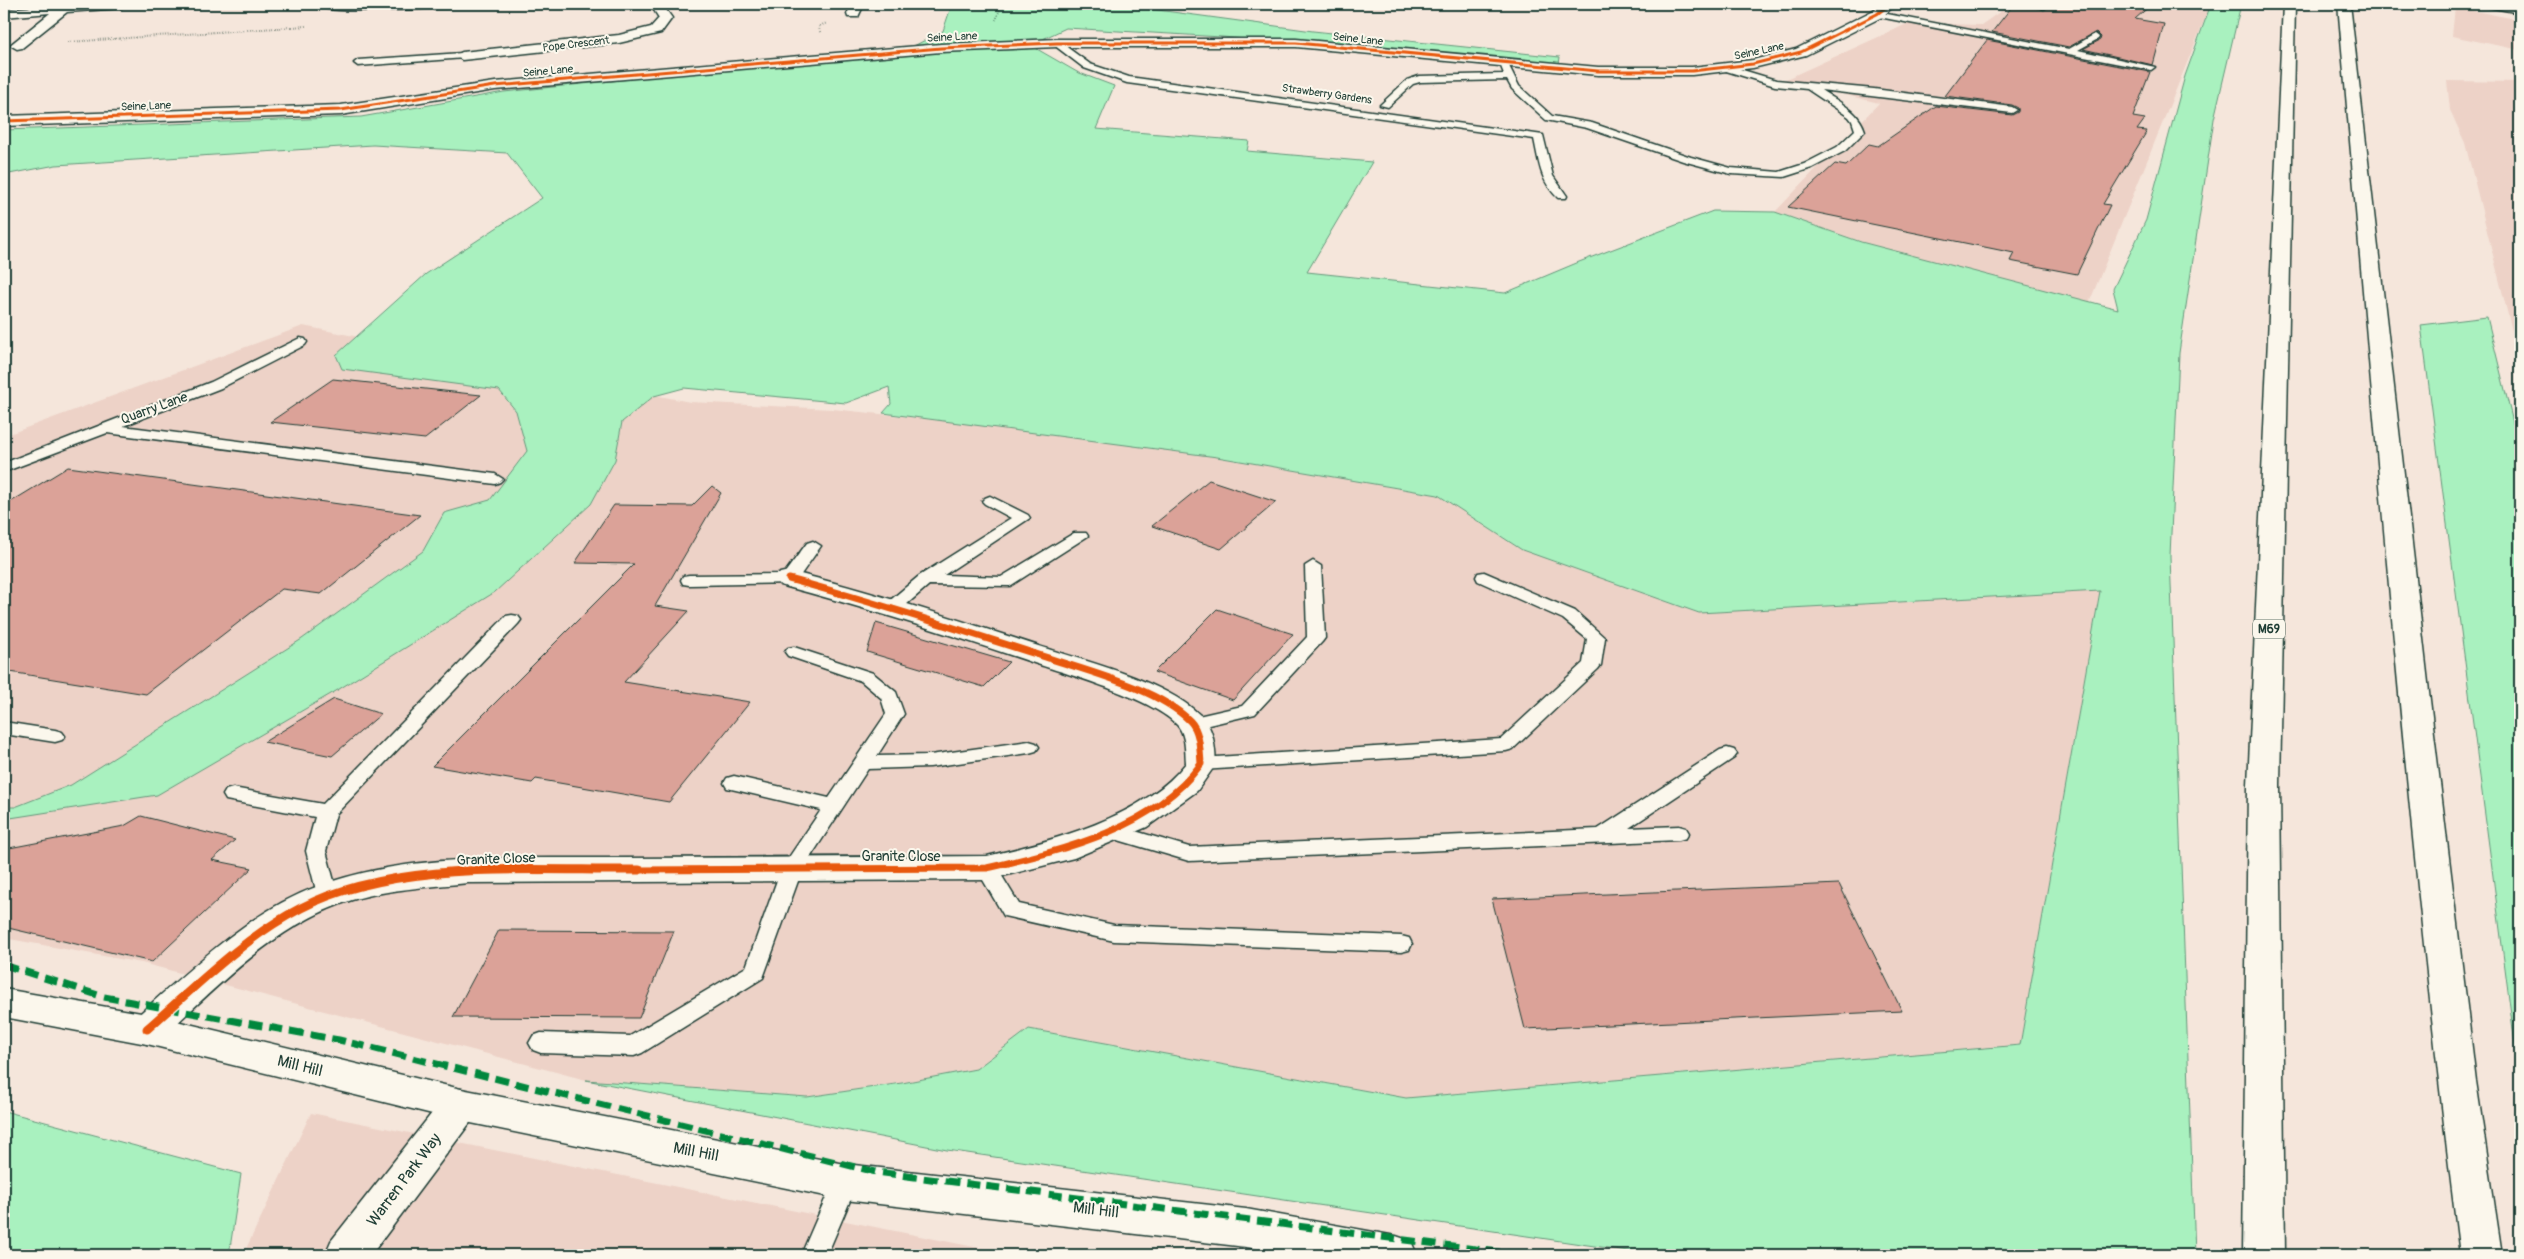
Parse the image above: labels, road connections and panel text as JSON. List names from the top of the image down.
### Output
{
  "streets": {
    "main road": [
      "Seine Lane",
      "Pope Crescent",
      "M69",
      "Granite Close",
      "Mill Hill",
      "Warren Park Way"
    ],
    "lane": ["Strawberry Gardens", "Quarry Lane"]
  },
  "crossings": [
    ["Seine Lane", "Strawberry Gardens"],
    ["Granite Close", "Mill Hill"],
    ["Mill Hill", "Warren Park Way"]
  ]
}
